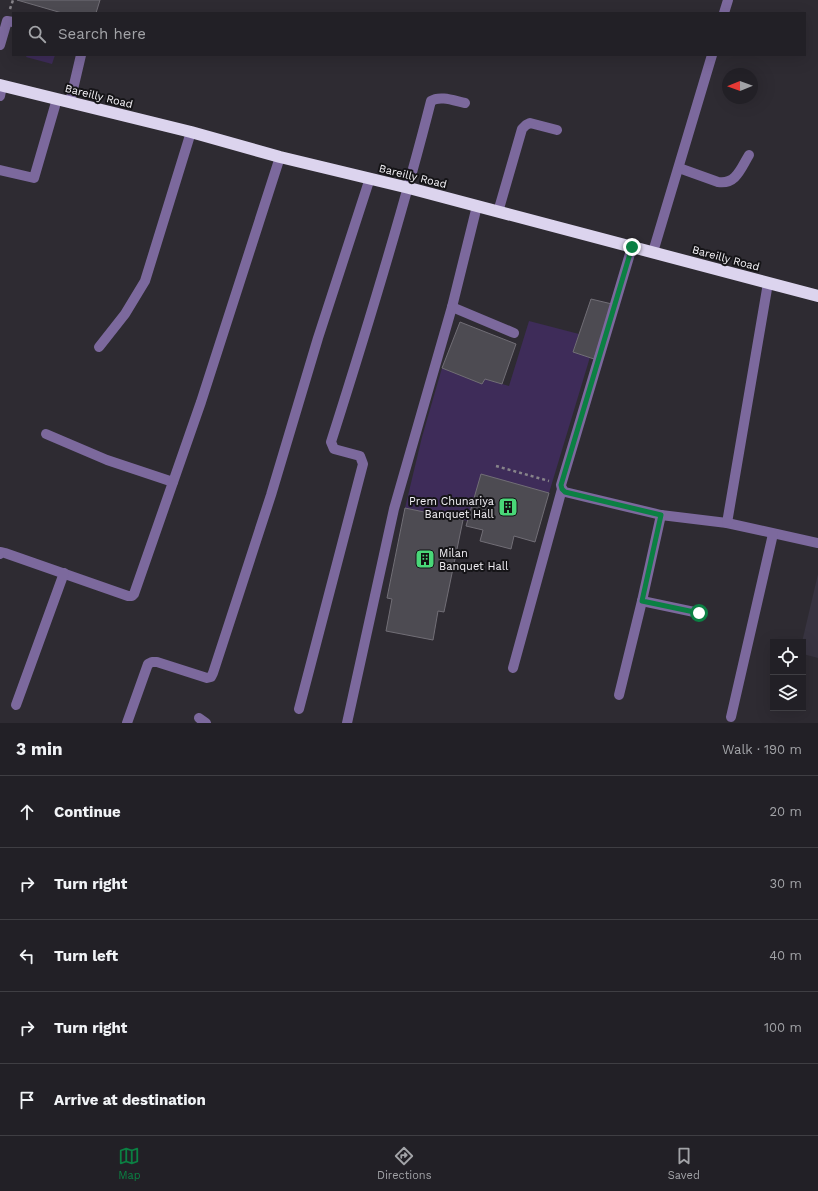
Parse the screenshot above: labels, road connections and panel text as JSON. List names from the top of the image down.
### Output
{
  "streets": {
    "highway": ["Bareilly Road"]
  },
  "places": {
    "building": ["Prem Chunariya Banquet Hall", "Milan Banquet Hall"]
  },
  "north": "left",
  "page": {
    "search": "Search here",
    "heading": ["3 min", "Walk · 190 m"],
    "list": [
      ["Continue", "20 m"],
      ["Turn right", "30 m"],
      ["Turn left", "40 m"],
      ["Turn right", "100 m"],
      "Arrive at destination"
    ],
    "nav": ["Map", "Directions", "Saved"]
  }
}
